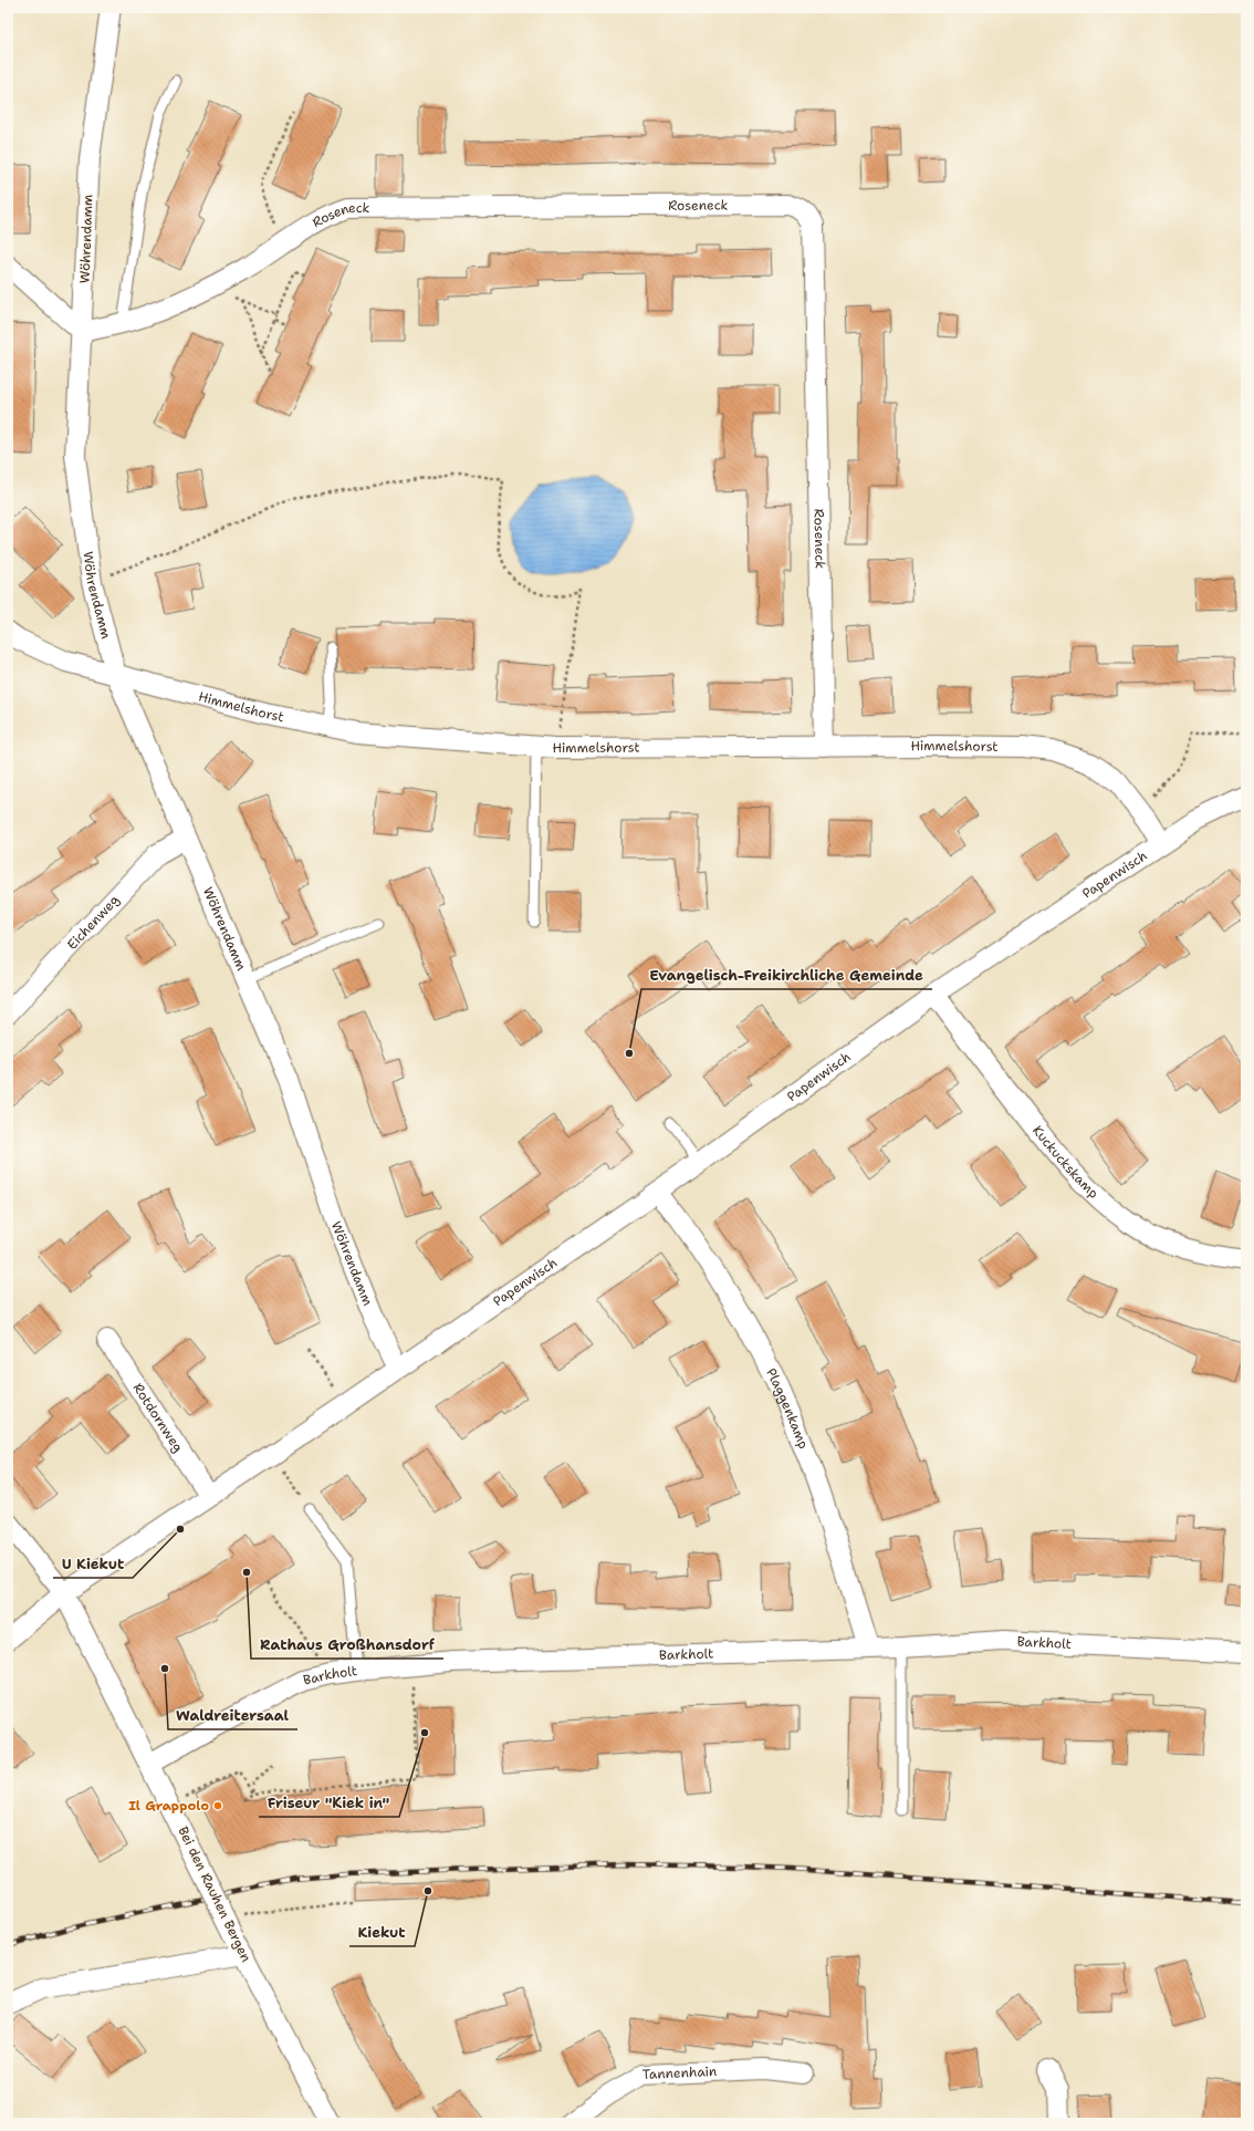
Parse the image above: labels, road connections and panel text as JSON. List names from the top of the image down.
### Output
{
  "streets": {
    "street": [
      "Roseneck",
      "Wöhrendamm",
      "Himmelshorst",
      "Papenwisch",
      "Eichenweg",
      "Kuckuckskamp",
      "Plaggenkamp",
      "Rotdornweg",
      "Barkholt",
      "Bei den Rauhen Bergen",
      "Tannenhain"
    ]
  },
  "crossings": [
    ["Roseneck", "Wöhrendamm"],
    ["Roseneck", "Himmelshorst"],
    ["Wöhrendamm", "Himmelshorst"],
    ["Wöhrendamm", "Papenwisch"],
    ["Wöhrendamm", "Eichenweg"],
    ["Himmelshorst", "Papenwisch"],
    ["Papenwisch", "Kuckuckskamp"],
    ["Papenwisch", "Plaggenkamp"],
    ["Plaggenkamp", "Barkholt"],
    ["Barkholt", "Bei den Rauhen Bergen"]
  ],
  "places": [
    "Evangelisch-Freikirchliche Gemeinde",
    "U Kiekut",
    "Rathaus Großhansdorf",
    "Waldreitersaal",
    "Friseur \"Kiek in\"",
    "Il Grappolo",
    "Kiekut"
  ]
}
